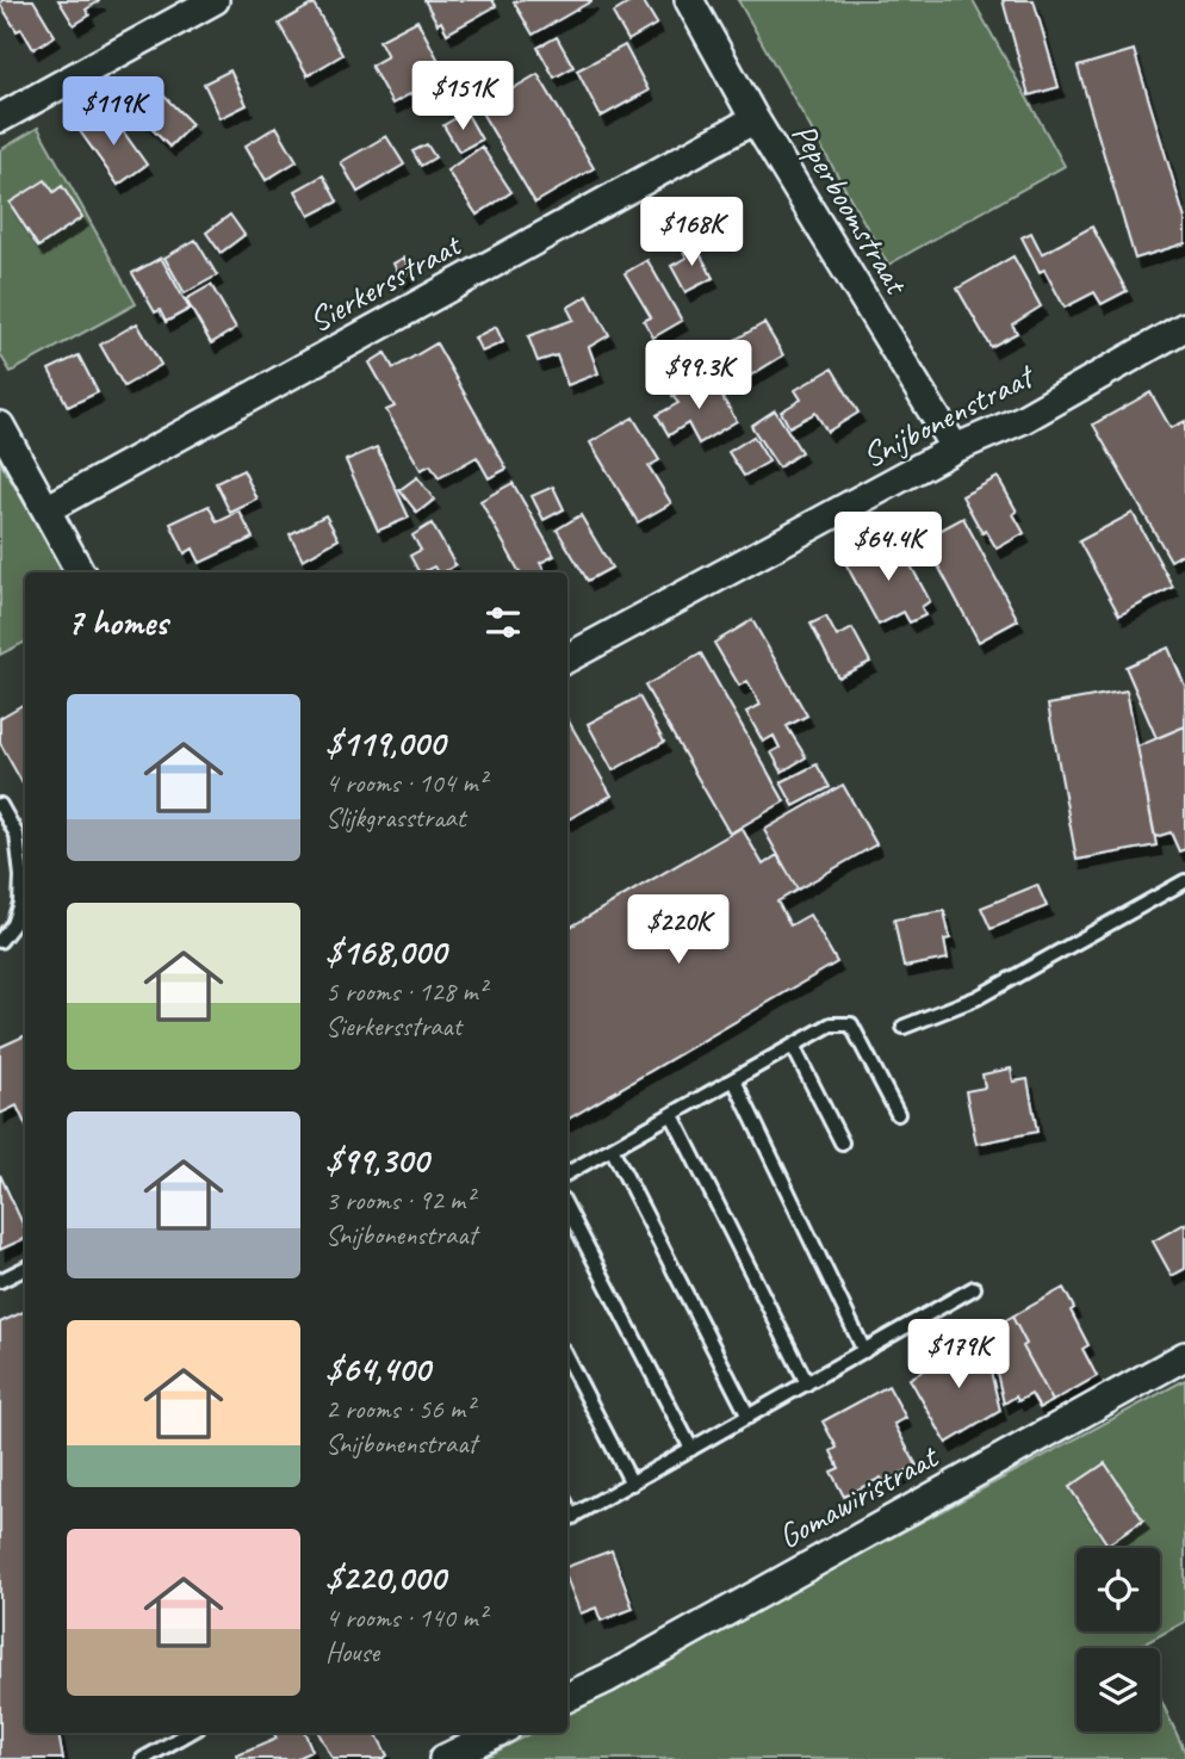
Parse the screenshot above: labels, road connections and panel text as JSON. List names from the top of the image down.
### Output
{
  "streets": {
    "street": [
      "Peperboomstraat",
      "Sierkersstraat",
      "Snijbonenstraat",
      "Gomawiristraat"
    ]
  },
  "crossings": [
    ["Peperboomstraat", "Sierkersstraat"],
    ["Peperboomstraat", "Snijbonenstraat"]
  ],
  "page": {
    "price": [
      "$151K",
      "$119K",
      "$168K",
      "$99.3K",
      "$64.4K",
      "$220K",
      "$179K"
    ],
    "heading": "7 homes",
    "list": [
      {
        "name": "$119,000",
        "note": "4 rooms · 104 m² · Slijkgrasstraat"
      },
      {
        "name": "$168,000",
        "note": "5 rooms · 128 m² · Sierkersstraat"
      },
      {
        "name": "$99,300",
        "note": "3 rooms · 92 m² · Snijbonenstraat"
      },
      {
        "name": "$64,400",
        "note": "2 rooms · 56 m² · Snijbonenstraat"
      },
      {
        "name": "$220,000",
        "note": "4 rooms · 140 m² · House"
      }
    ]
  }
}
